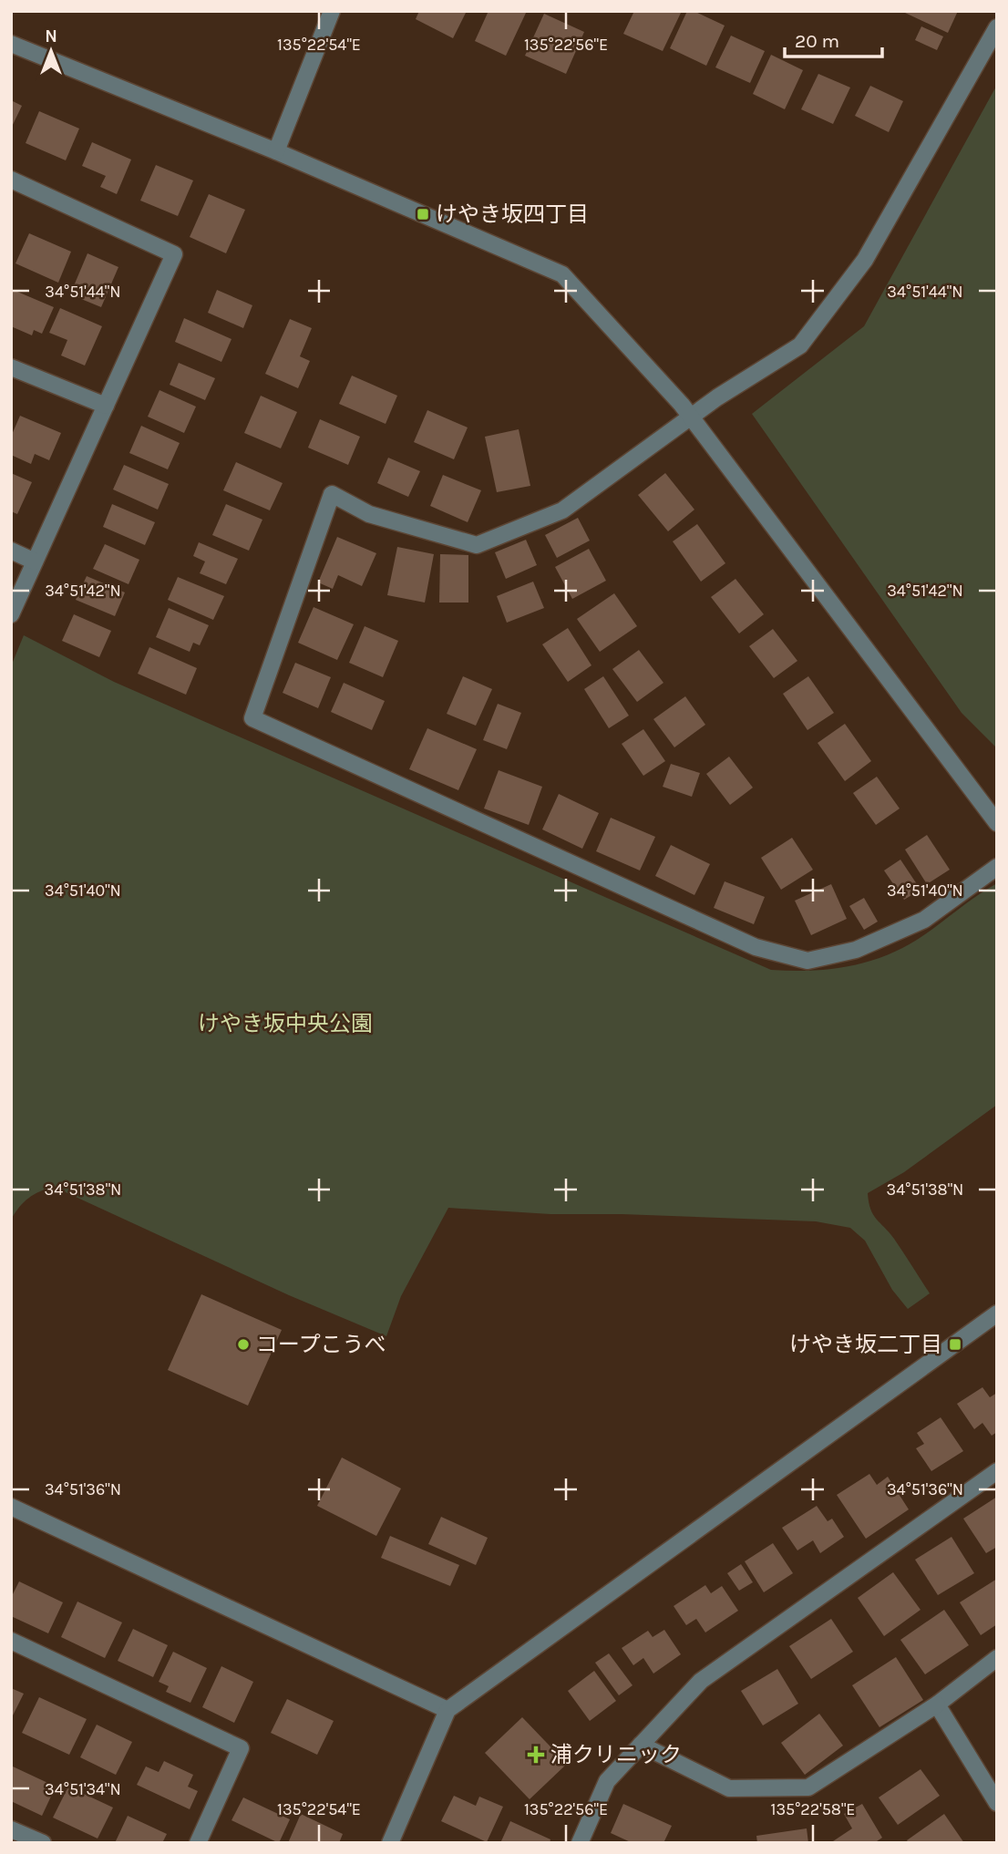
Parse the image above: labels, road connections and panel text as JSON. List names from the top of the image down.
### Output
{
  "parks": ["けやき坂中央公園"],
  "places": {
    "transit": ["けやき坂四丁目", "けやき坂二丁目"],
    "other": ["コープこうべ"],
    "health": ["浦クリニック"]
  },
  "scale_bar": "20 m",
  "north": "top",
  "coordinates": [
    "135°22'54\"E",
    "135°22'56\"E",
    "34°51'44\"N",
    "34°51'42\"N",
    "34°51'40\"N",
    "34°51'38\"N",
    "34°51'36\"N",
    "34°51'34\"N",
    "135°22'58\"E"
  ]
}
